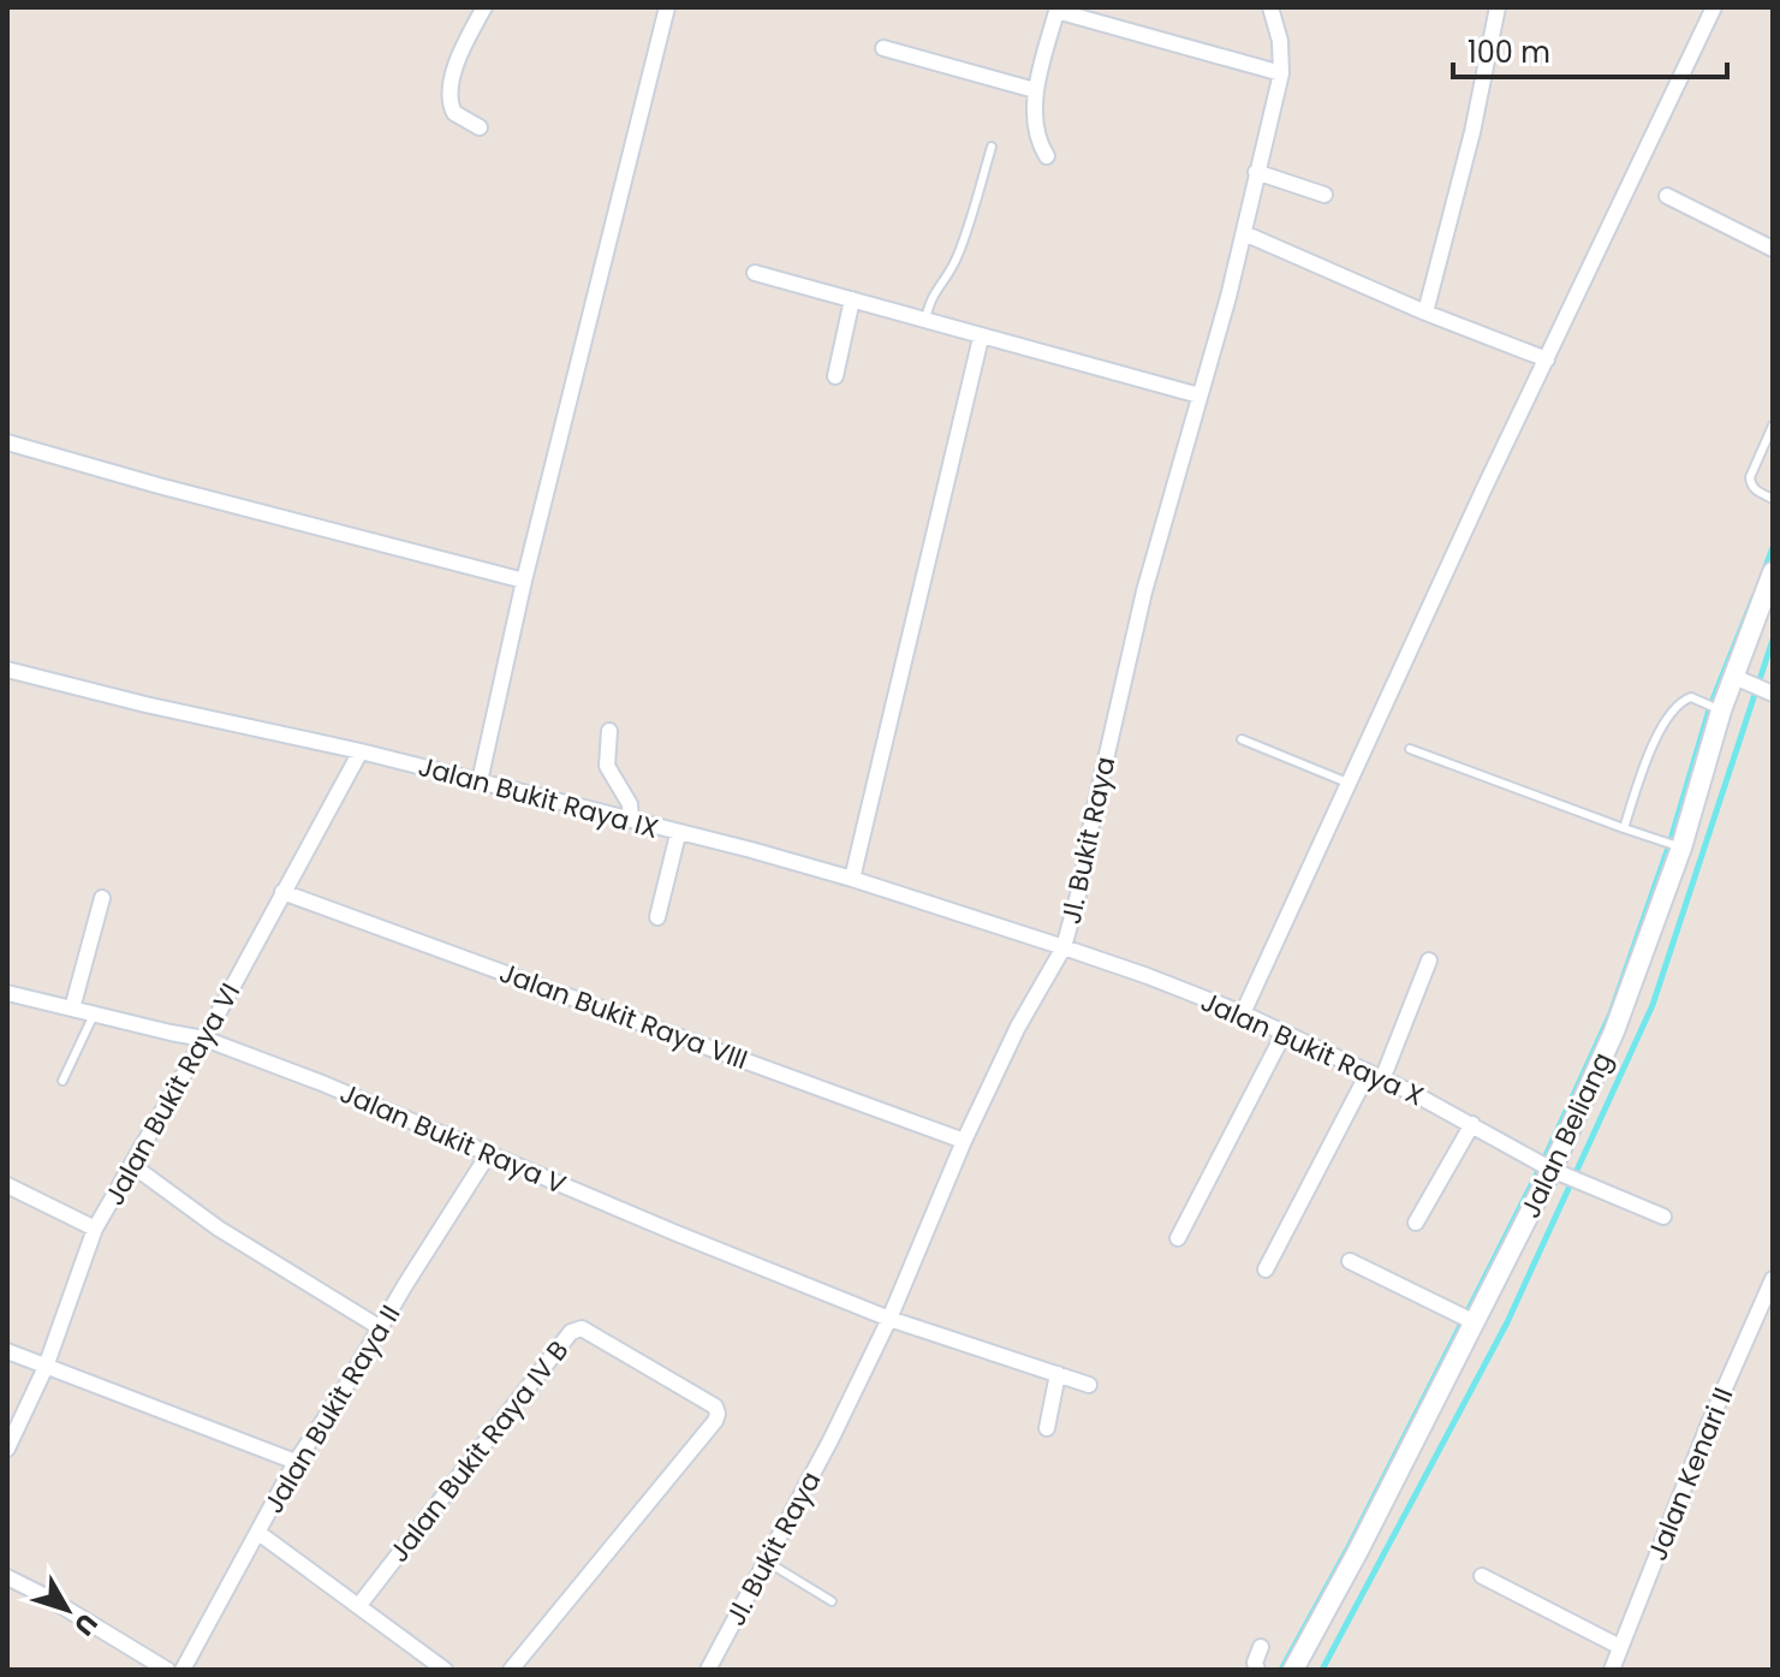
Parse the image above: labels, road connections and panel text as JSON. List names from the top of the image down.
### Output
{
  "streets": {
    "street": [
      "Jalan Bukit Raya IX",
      "Jl. Bukit Raya",
      "Jalan Bukit Raya VIII",
      "Jalan Bukit Raya X",
      "Jalan Bukit Raya VI",
      "Jalan Beliang",
      "Jalan Bukit Raya V",
      "Jalan Bukit Raya II",
      "Jalan Bukit Raya IV B",
      "Jalan Kenari II"
    ]
  },
  "crossings": [
    ["Jalan Bukit Raya IX", "Jl. Bukit Raya"],
    ["Jalan Bukit Raya IX", "Jalan Bukit Raya X"],
    ["Jalan Bukit Raya IX", "Jalan Bukit Raya VI"],
    ["Jl. Bukit Raya", "Jalan Bukit Raya VIII"],
    ["Jl. Bukit Raya", "Jalan Bukit Raya X"],
    ["Jl. Bukit Raya", "Jalan Bukit Raya V"],
    ["Jalan Bukit Raya VIII", "Jalan Bukit Raya VI"],
    ["Jalan Bukit Raya X", "Jalan Beliang"],
    ["Jalan Bukit Raya VI", "Jalan Bukit Raya V"],
    ["Jalan Bukit Raya V", "Jalan Bukit Raya II"]
  ],
  "scale_bar": "100 m",
  "north": "bottom right"
}
